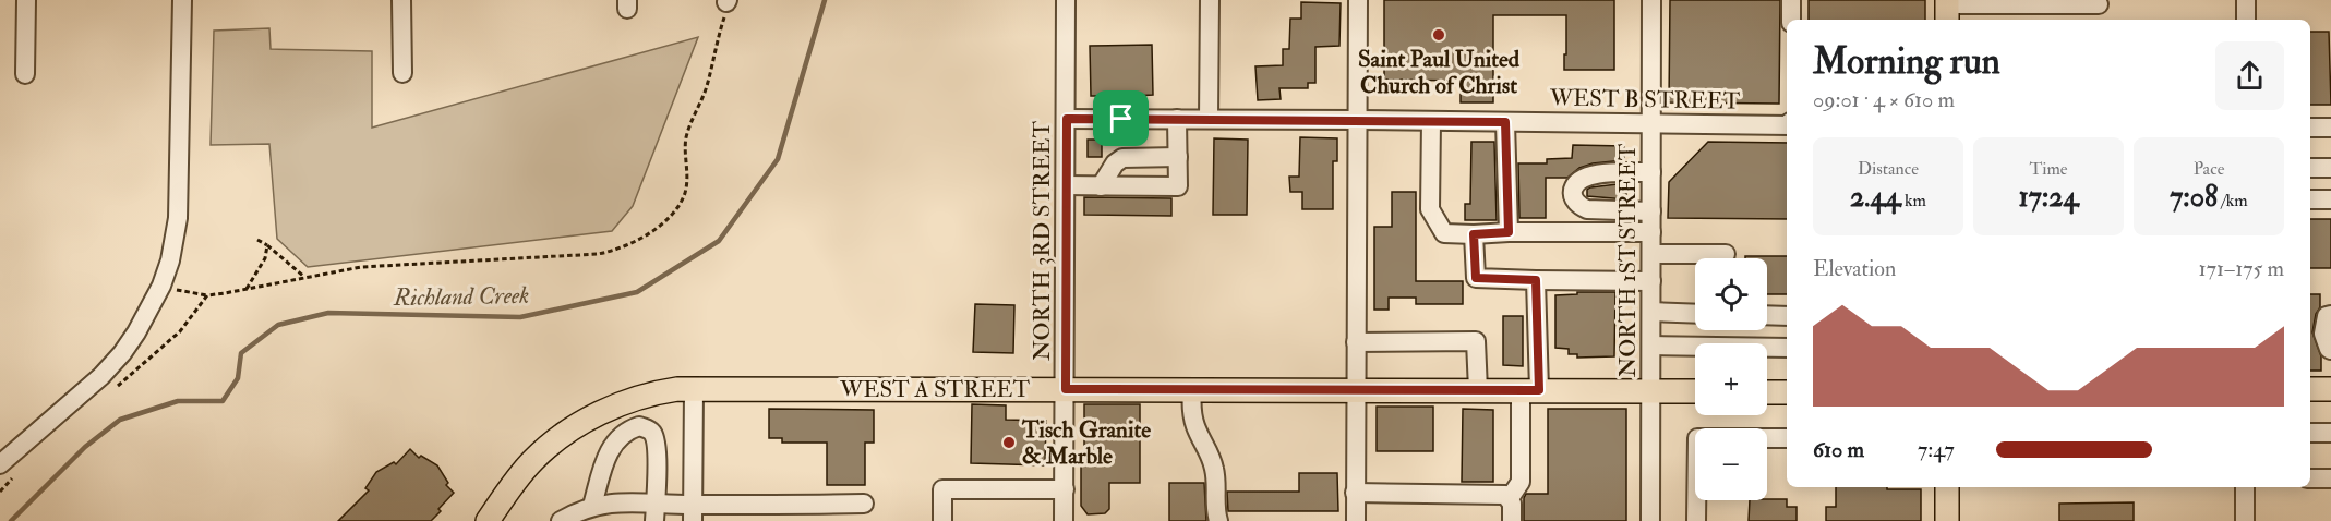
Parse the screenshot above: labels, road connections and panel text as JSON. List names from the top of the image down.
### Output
{
  "streets": {
    "main road": ["WEST A STREET"],
    "street": ["WEST B STREET", "NORTH 3RD STREET", "NORTH 1ST STREET"]
  },
  "crossings": [
    ["WEST B STREET", "NORTH 3RD STREET"],
    ["WEST B STREET", "NORTH 1ST STREET"],
    ["NORTH 3RD STREET", "WEST A STREET"],
    ["NORTH 1ST STREET", "WEST A STREET"]
  ],
  "water": ["Richland Creek"],
  "places": ["Saint Paul United Church of Christ", "Tisch Granite & Marble"],
  "page": {
    "heading": ["Morning run", "09:01 · 4 × 610 m"],
    "stats": [
      ["Distance", "2.44 km"],
      ["Time", "17:24"],
      ["Pace", "7:08 /km"]
    ],
    "chart": ["Elevation", "171–175 m"],
    "map_buttons": ["+", "−"],
    "list": [
      {
        "name": "610 m",
        "note": "7:47"
      }
    ]
  }
}
